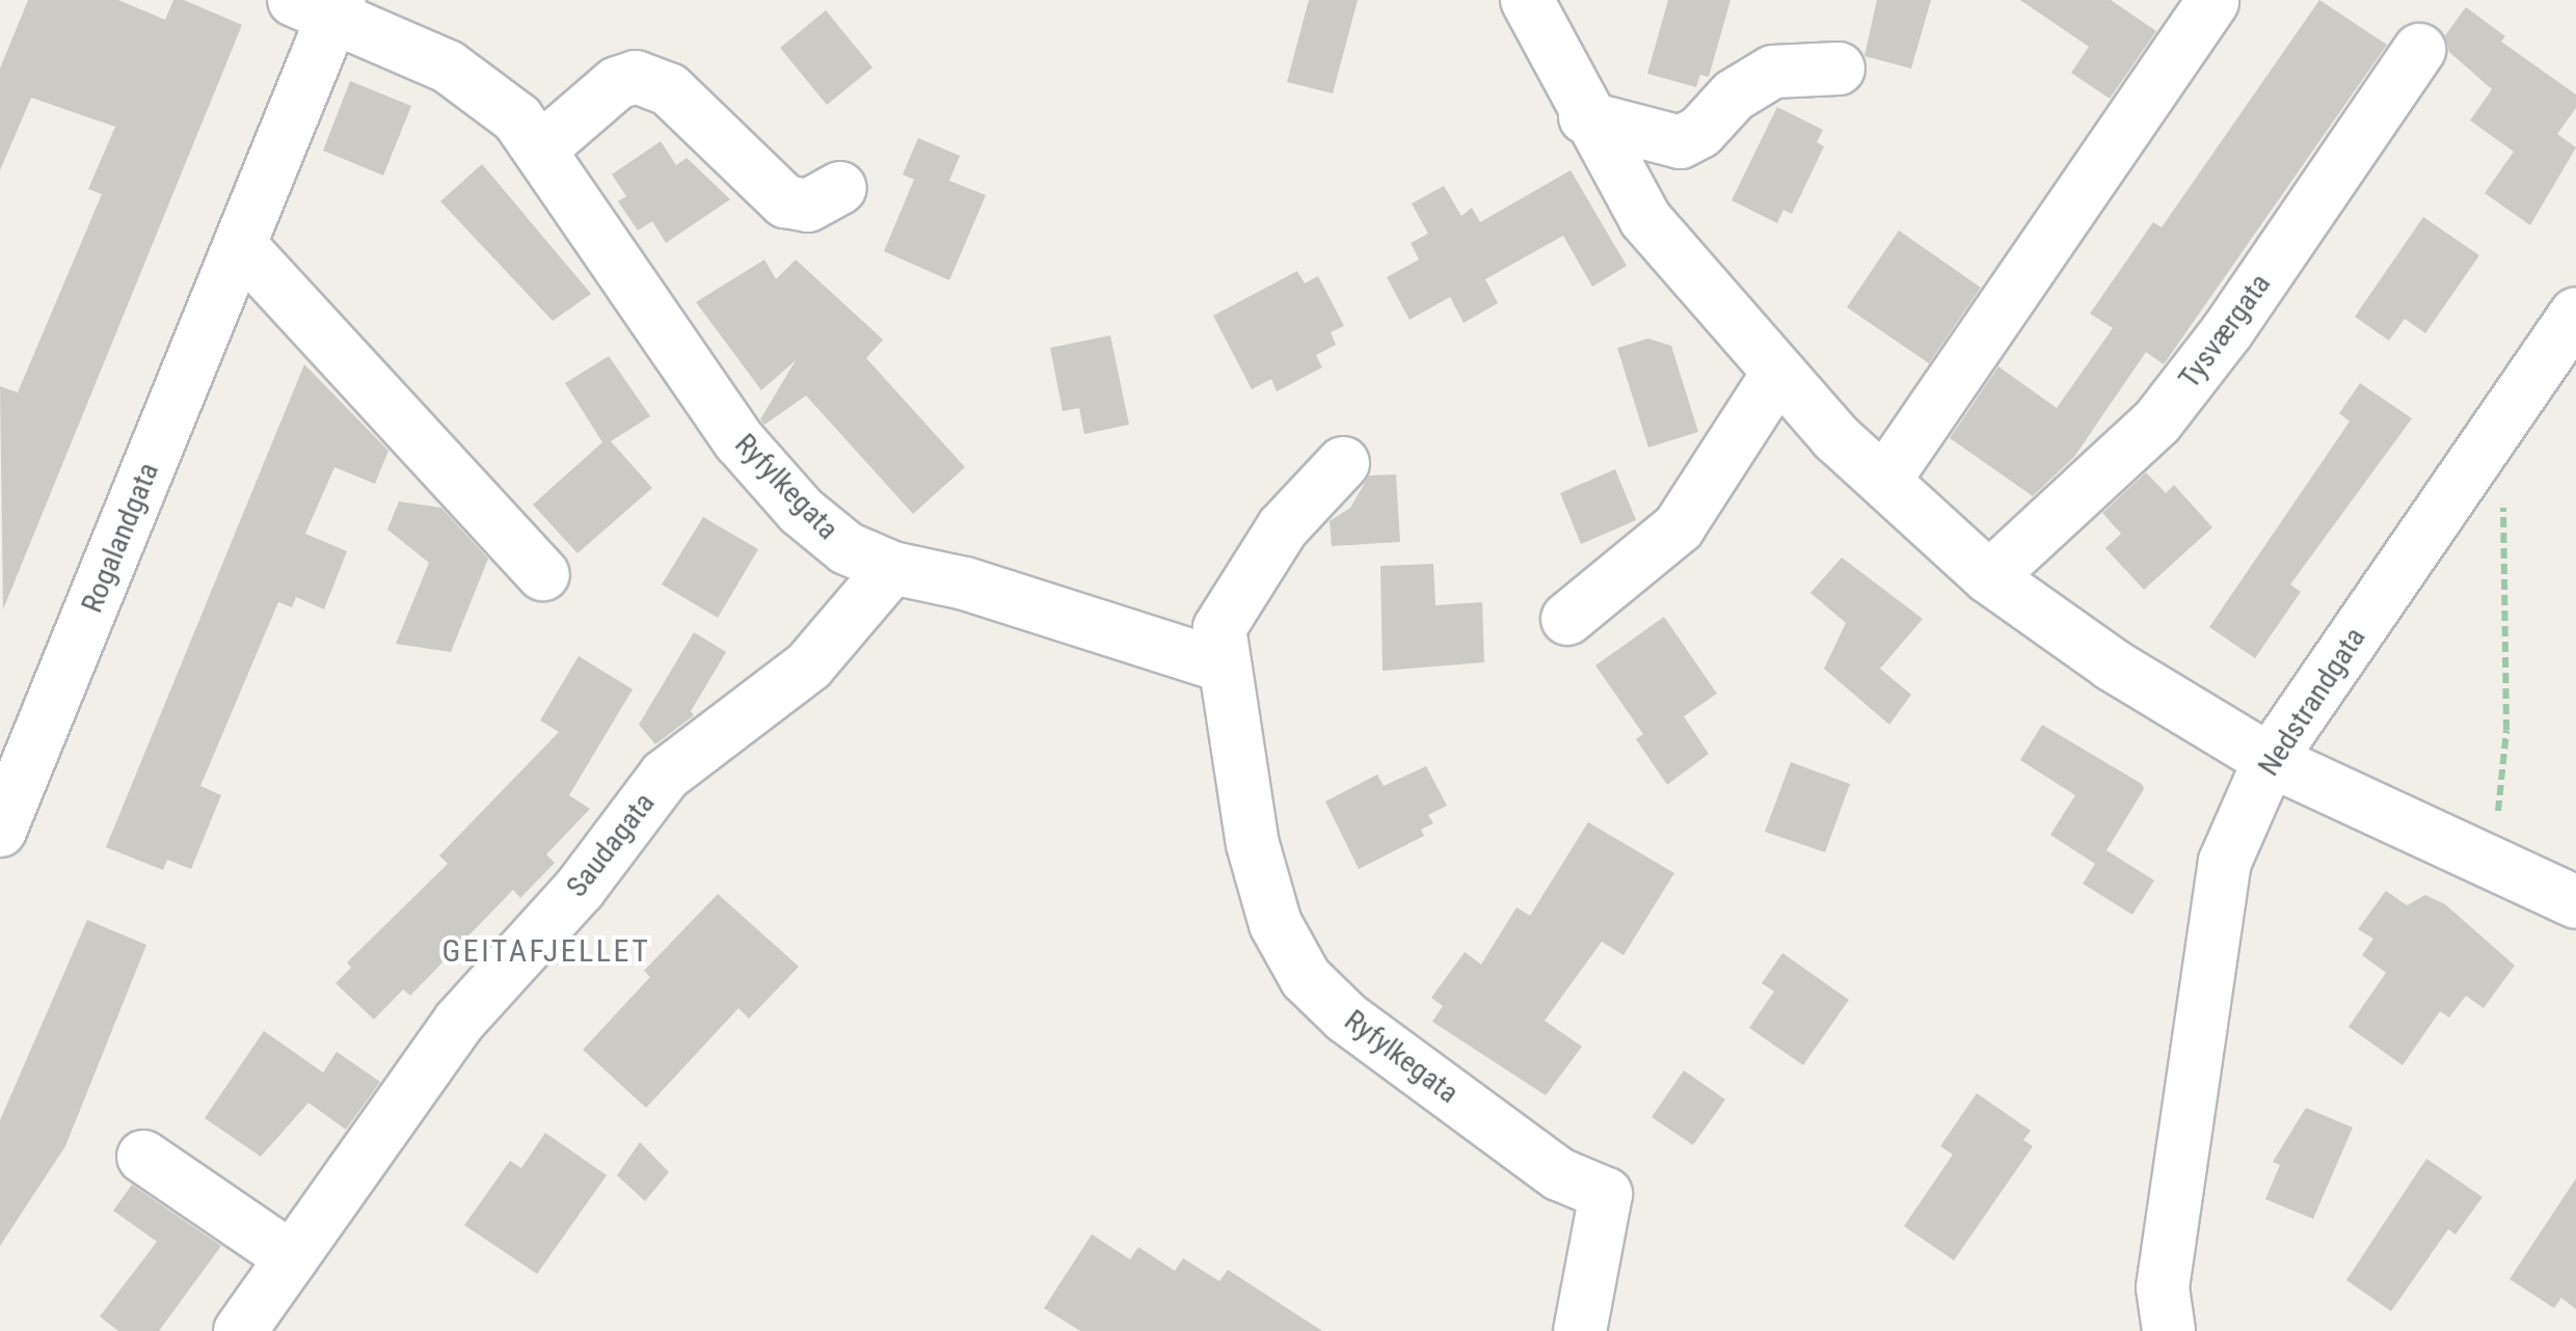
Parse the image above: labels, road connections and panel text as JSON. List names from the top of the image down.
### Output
{
  "streets": {
    "street": [
      "Tysværgata",
      "Ryfylkegata",
      "Rogalandgata",
      "Nedstrandgata",
      "Saudagata"
    ]
  },
  "crossings": [
    ["Ryfylkegata", "Rogalandgata"],
    ["Ryfylkegata", "Saudagata"]
  ],
  "districts": ["GEITAFJELLET"]
}
